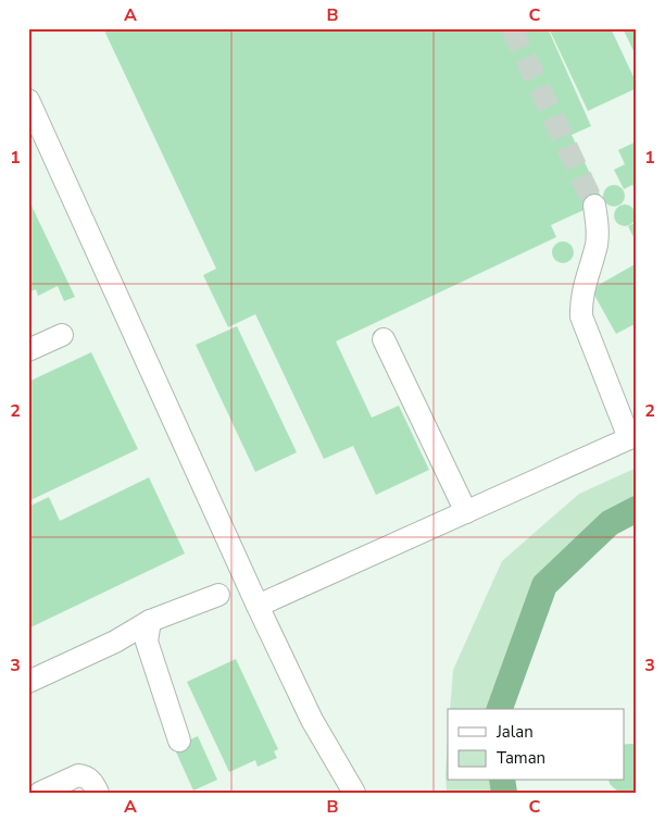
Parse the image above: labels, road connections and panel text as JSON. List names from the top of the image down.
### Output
{
  "legend": ["Jalan", "Taman"],
  "grid": {
    "columns": ["A", "B", "C"],
    "rows": ["1", "2", "3"]
  }
}
